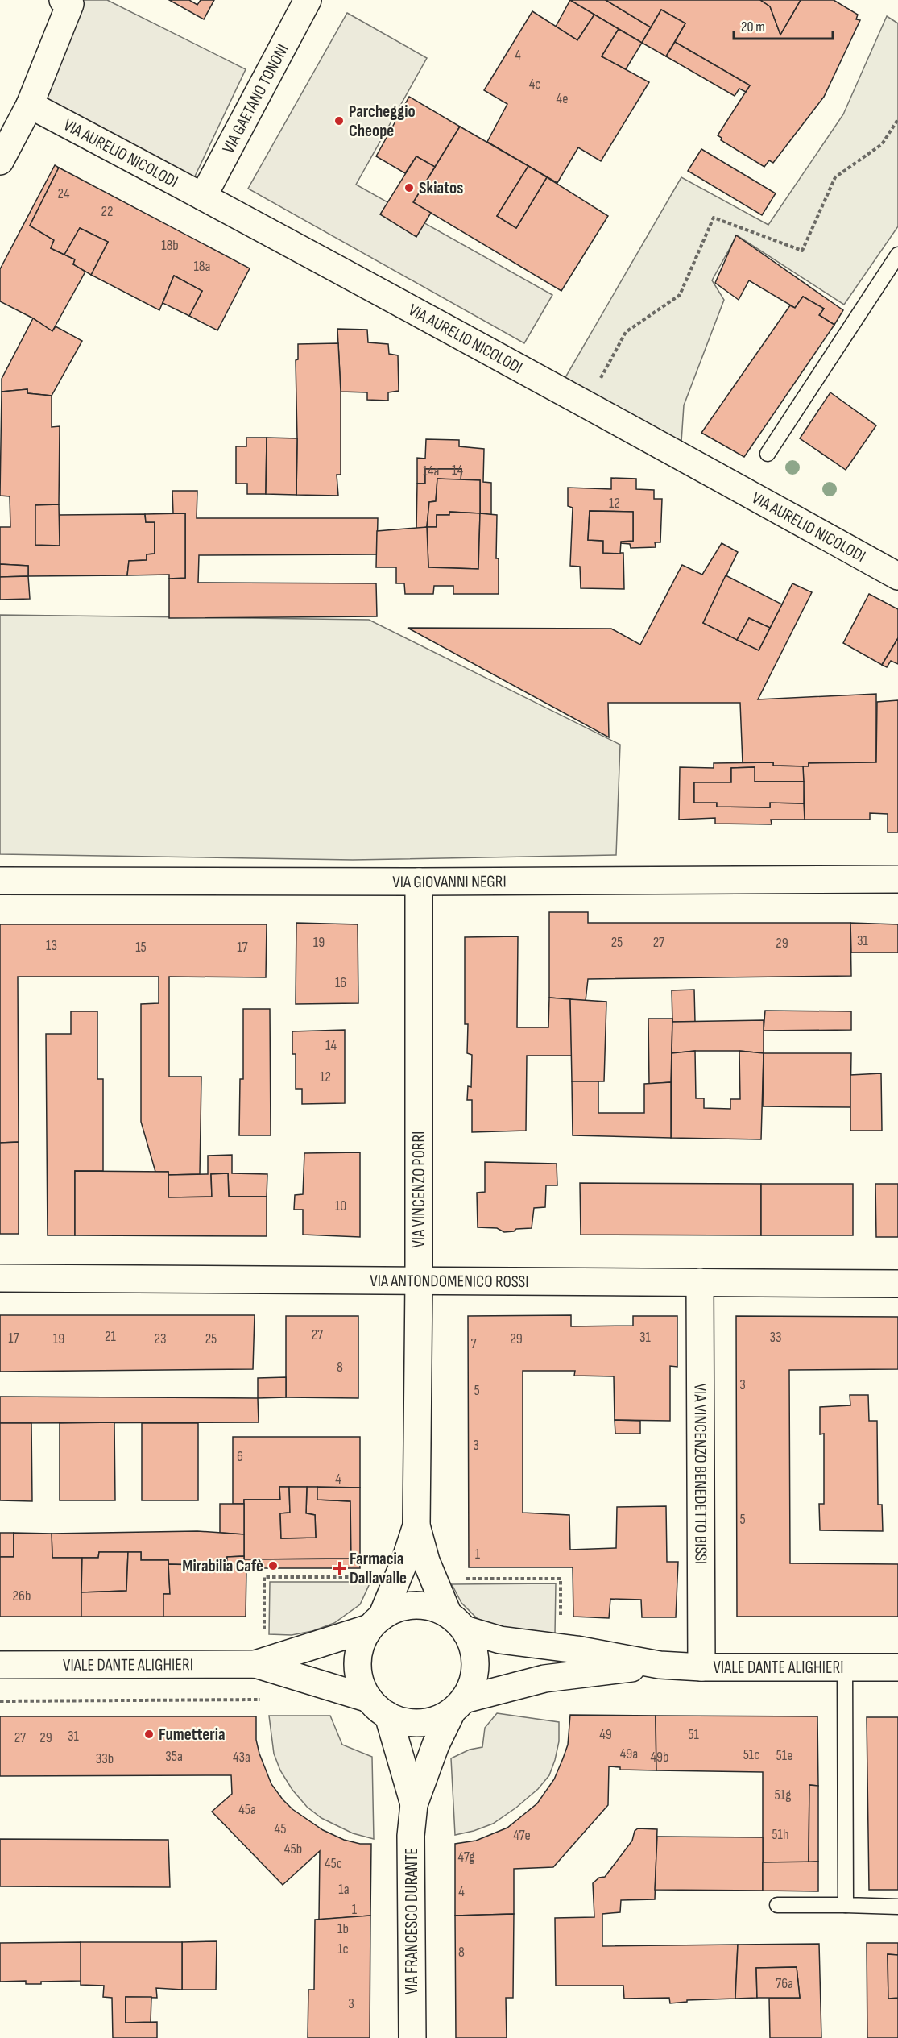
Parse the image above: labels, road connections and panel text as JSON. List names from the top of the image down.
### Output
{
  "streets": {
    "street": [
      "VIA GAETANO TONONI",
      "VIA AURELIO NICOLODI",
      "VIA GIOVANNI NEGRI",
      "VIA VINCENZO PORRI",
      "VIA ANTONDOMENICO ROSSI",
      "VIA VINCENZO BENEDETTO BISSI",
      "VIALE DANTE ALIGHIERI",
      "VIA FRANCESCO DURANTE"
    ]
  },
  "crossings": [
    ["VIA GAETANO TONONI", "VIA AURELIO NICOLODI"],
    ["VIA GIOVANNI NEGRI", "VIA VINCENZO PORRI"],
    ["VIA VINCENZO PORRI", "VIA ANTONDOMENICO ROSSI"],
    ["VIA VINCENZO PORRI", "VIALE DANTE ALIGHIERI"],
    ["VIA VINCENZO PORRI", "VIA FRANCESCO DURANTE"],
    ["VIA ANTONDOMENICO ROSSI", "VIA VINCENZO BENEDETTO BISSI"],
    ["VIA VINCENZO BENEDETTO BISSI", "VIALE DANTE ALIGHIERI"],
    ["VIALE DANTE ALIGHIERI", "VIA FRANCESCO DURANTE"]
  ],
  "places": {
    "other": [
      "Parcheggio Cheope",
      "Skiatos",
      "Mirabilia Cafè",
      "Fumetteria"
    ],
    "health": ["Farmacia Dallavalle"]
  },
  "house_numbers": [
    "4",
    "4c",
    "4e",
    "24",
    "22",
    "18b",
    "18a",
    "14",
    "14a",
    "12",
    "31",
    "19",
    "25",
    "27",
    "29",
    "13",
    "15",
    "17",
    "16",
    "14",
    "12",
    "10",
    "27",
    "21",
    "31",
    "33",
    "17",
    "19",
    "23",
    "25",
    "29",
    "7",
    "8",
    "3",
    "5",
    "3",
    "6",
    "4",
    "5",
    "1",
    "26b",
    "49",
    "51",
    "31",
    "27",
    "29",
    "49a",
    "51c",
    "51e",
    "35a",
    "43a",
    "49b",
    "33b",
    "51g",
    "45a",
    "45",
    "51h",
    "47e",
    "45b",
    "47g",
    "45c",
    "1a",
    "4",
    "1",
    "1b",
    "1c",
    "8",
    "76a",
    "3"
  ],
  "scale_bar": "20 m"
}
